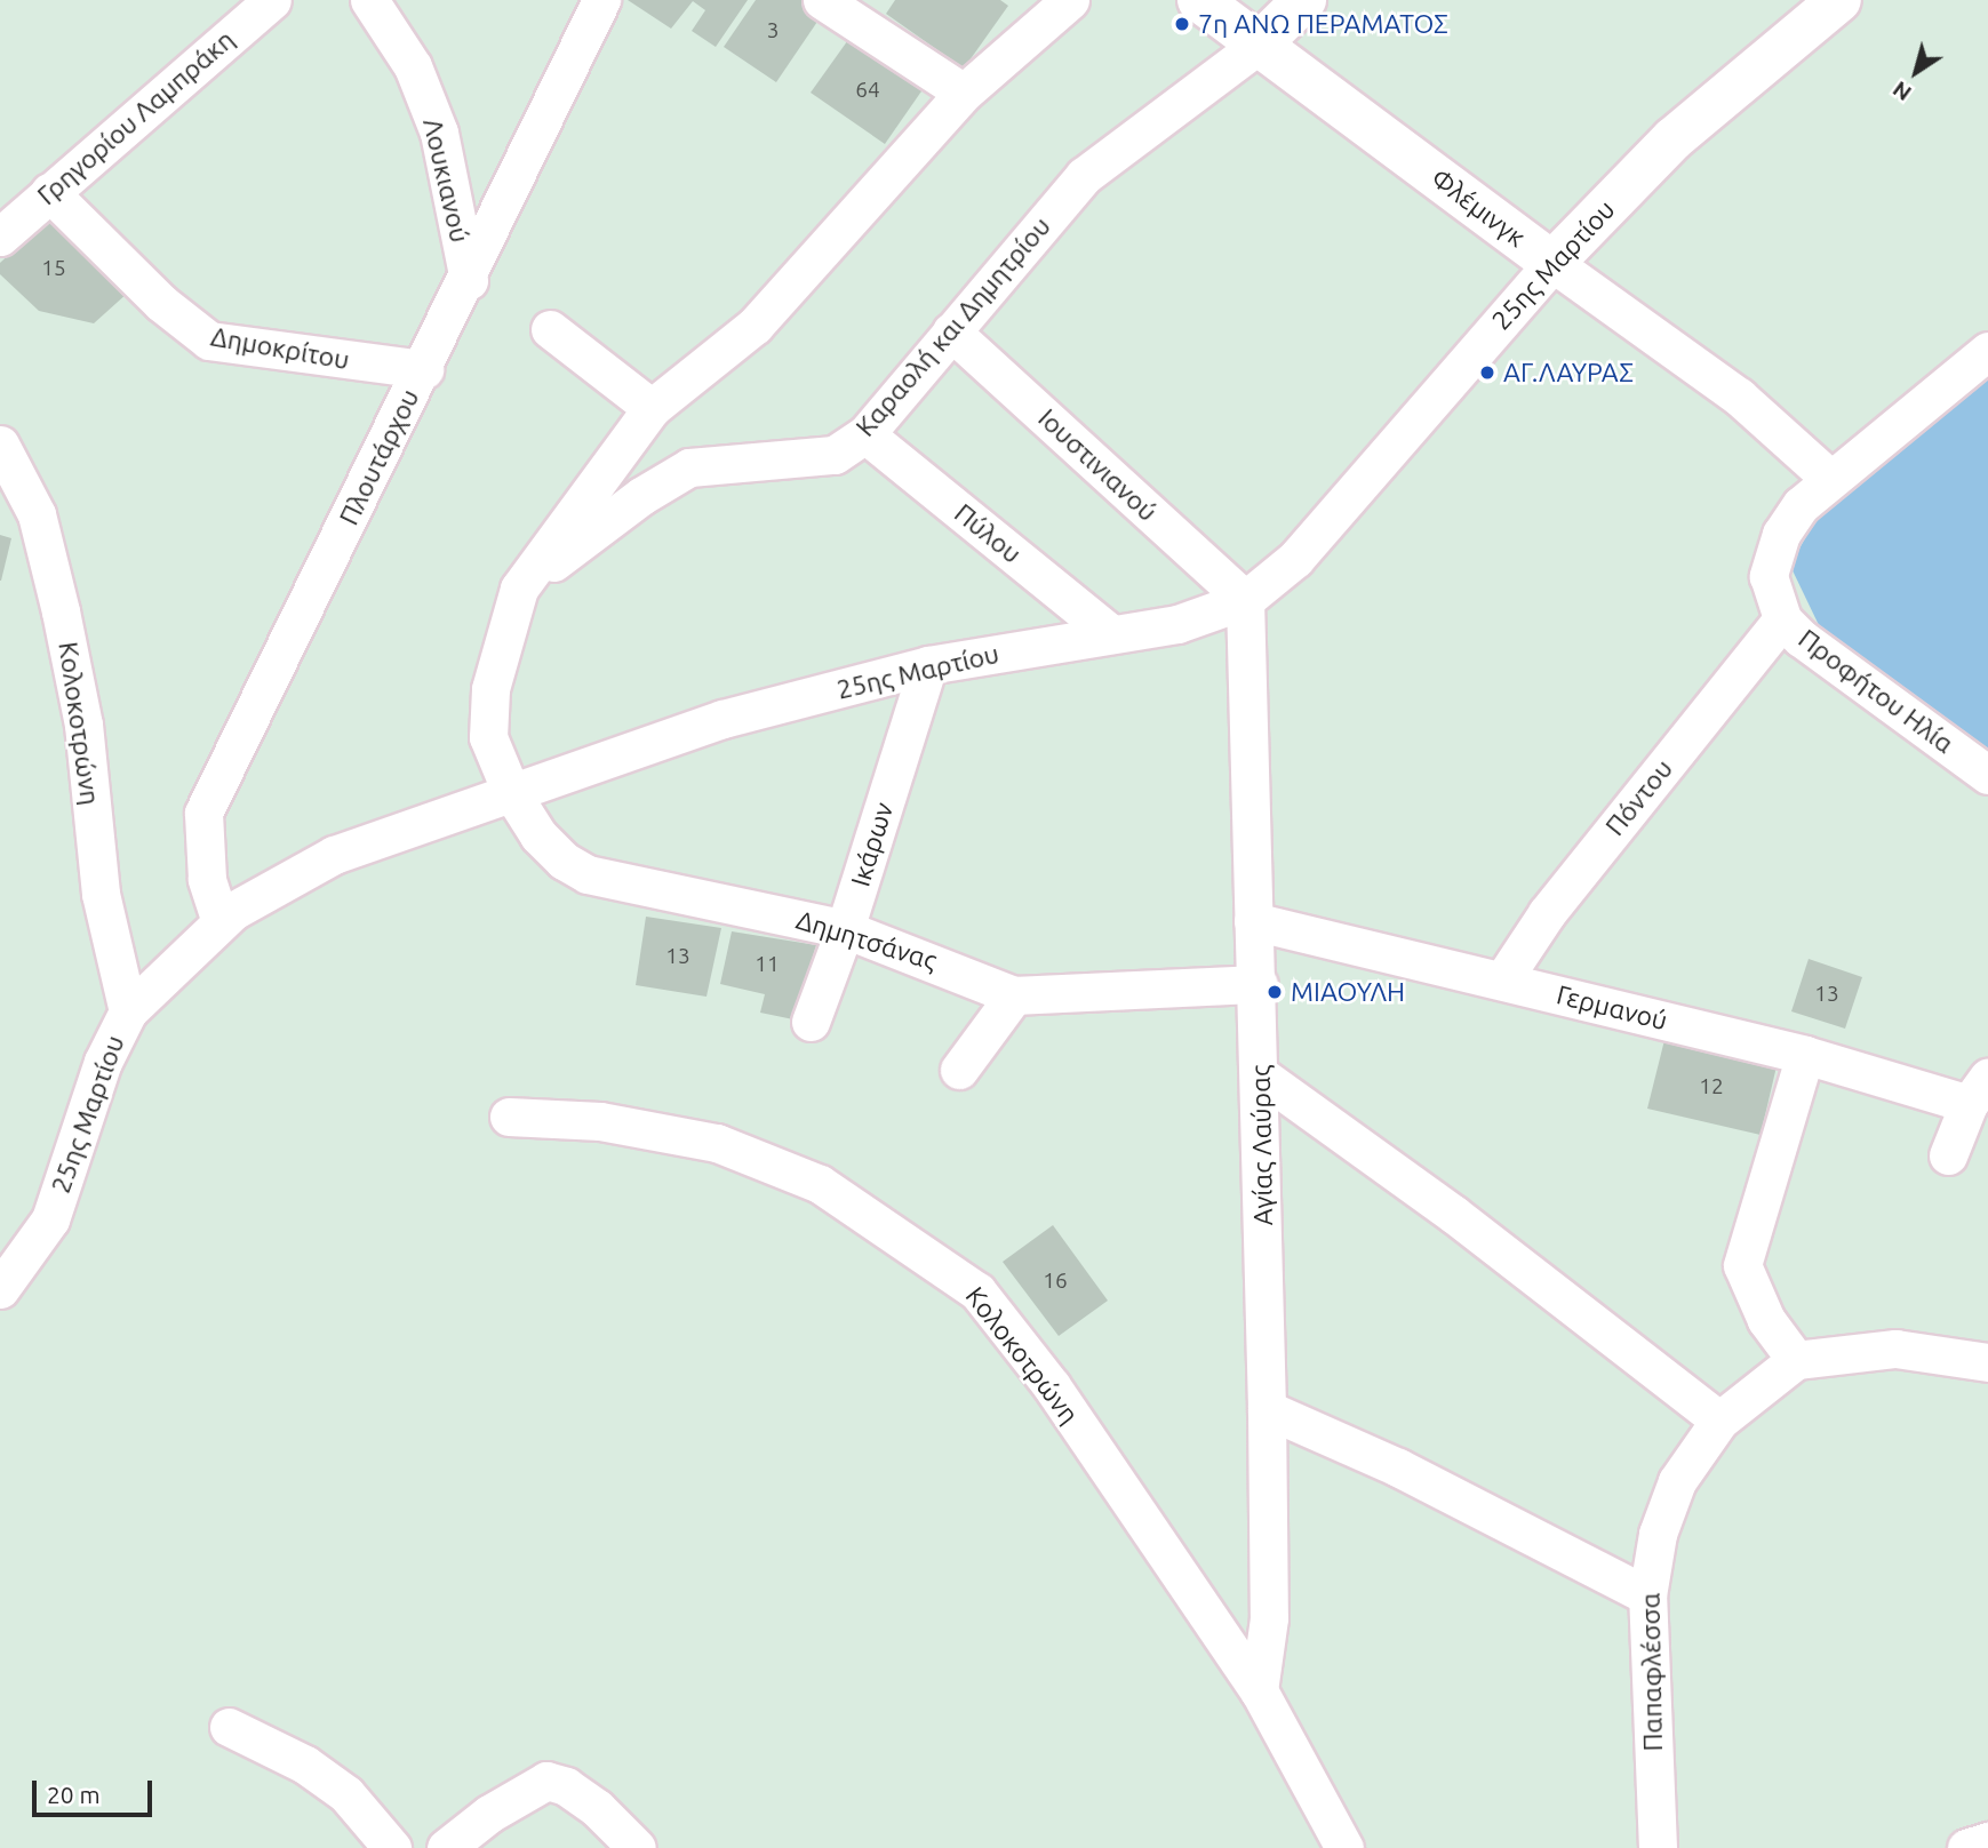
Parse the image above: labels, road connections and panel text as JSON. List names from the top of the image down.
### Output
{
  "streets": {
    "street": [
      "Γρηγορίου Λαμπράκη",
      "Λουκιανού",
      "Φλέμινγκ",
      "25ης Μαρτίου",
      "Καραολή και Δημητρίου",
      "Δημοκρίτου",
      "Πλουτάρχου",
      "Ιουστινιανού",
      "Πύλου",
      "Προφήτου Ηλία",
      "Κολοκοτρώνη",
      "Πόντου",
      "Ικάρων",
      "Δημητσάνας",
      "Γερμανού",
      "Αγίας Λαύρας",
      "Παπαφλέσσα"
    ]
  },
  "crossings": [
    ["Γρηγορίου Λαμπράκη", "Δημοκρίτου"],
    ["Λουκιανού", "Πλουτάρχου"],
    ["Φλέμινγκ", "25ης Μαρτίου"],
    ["Φλέμινγκ", "Καραολή και Δημητρίου"],
    ["Φλέμινγκ", "Προφήτου Ηλία"],
    ["25ης Μαρτίου", "Πλουτάρχου"],
    ["25ης Μαρτίου", "Ιουστινιανού"],
    ["25ης Μαρτίου", "Πύλου"],
    ["25ης Μαρτίου", "Κολοκοτρώνη"],
    ["25ης Μαρτίου", "Ικάρων"],
    ["25ης Μαρτίου", "Δημητσάνας"],
    ["25ης Μαρτίου", "Αγίας Λαύρας"],
    ["Καραολή και Δημητρίου", "Ιουστινιανού"],
    ["Καραολή και Δημητρίου", "Πύλου"],
    ["Δημοκρίτου", "Πλουτάρχου"],
    ["Ιουστινιανού", "Αγίας Λαύρας"],
    ["Προφήτου Ηλία", "Πόντου"],
    ["Κολοκοτρώνη", "Αγίας Λαύρας"],
    ["Πόντου", "Γερμανού"],
    ["Ικάρων", "Δημητσάνας"],
    ["Δημητσάνας", "Αγίας Λαύρας"],
    ["Γερμανού", "Αγίας Λαύρας"]
  ],
  "places": ["7η ΑΝΩ ΠΕΡΑΜΑΤΟΣ", "ΑΓ.ΛΑΥΡΑΣ", "ΜΙΑΟΥΛΗ"],
  "house_numbers": [
    "3",
    "64",
    "15",
    "13",
    "11",
    "13",
    "12",
    "16"
  ],
  "scale_bar": "20 m",
  "north": "bottom left"
}
